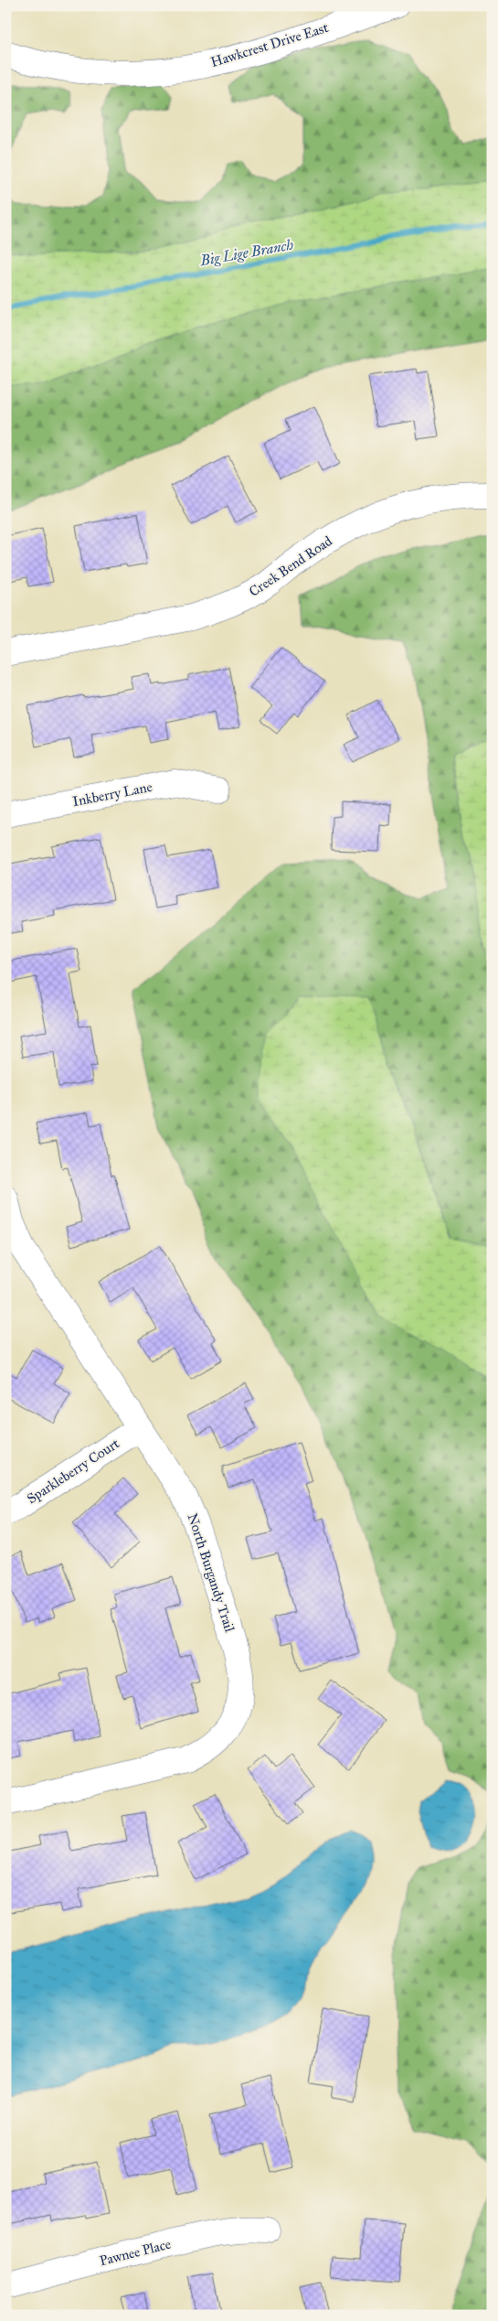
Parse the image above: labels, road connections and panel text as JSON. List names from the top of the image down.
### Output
{
  "streets": {
    "street": [
      "Hawkcrest Drive East",
      "Creek Bend Road",
      "Inkberry Lane",
      "Sparkleberry Court",
      "North Burgandy Trail",
      "Pawnee Place"
    ]
  },
  "crossings": [
    ["Sparkleberry Court", "North Burgandy Trail"]
  ],
  "water": ["Big Lige Branch"]
}
